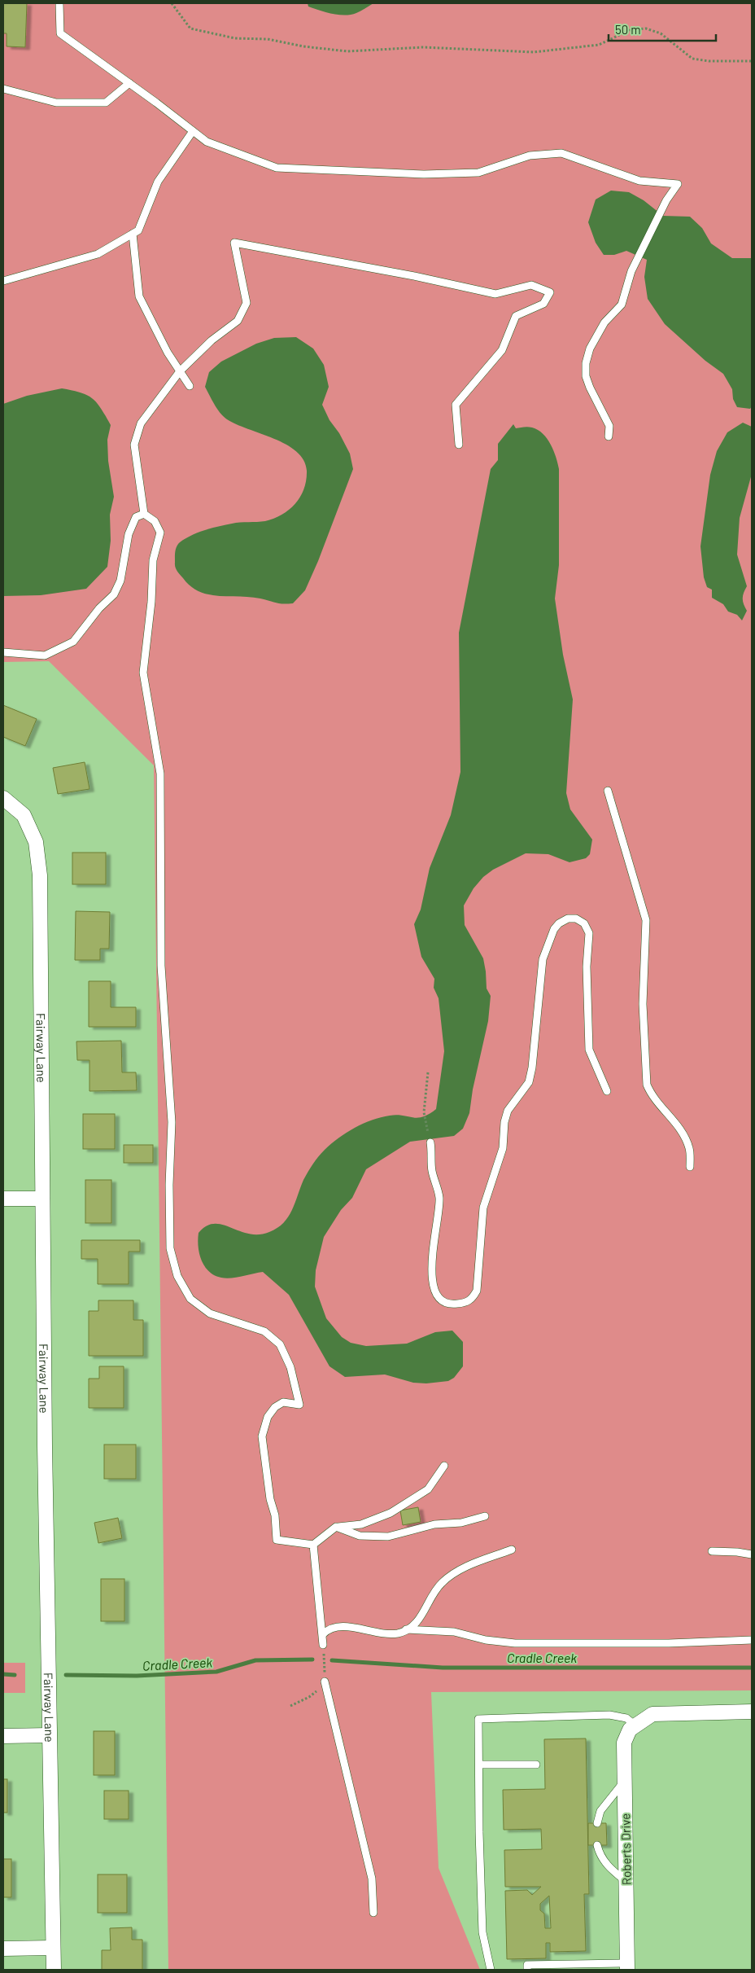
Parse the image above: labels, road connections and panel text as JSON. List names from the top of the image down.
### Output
{
  "streets": {
    "street": ["Fairway Lane", "Roberts Drive"]
  },
  "water": ["Cradle Creek"],
  "scale_bar": "50 m"
}
